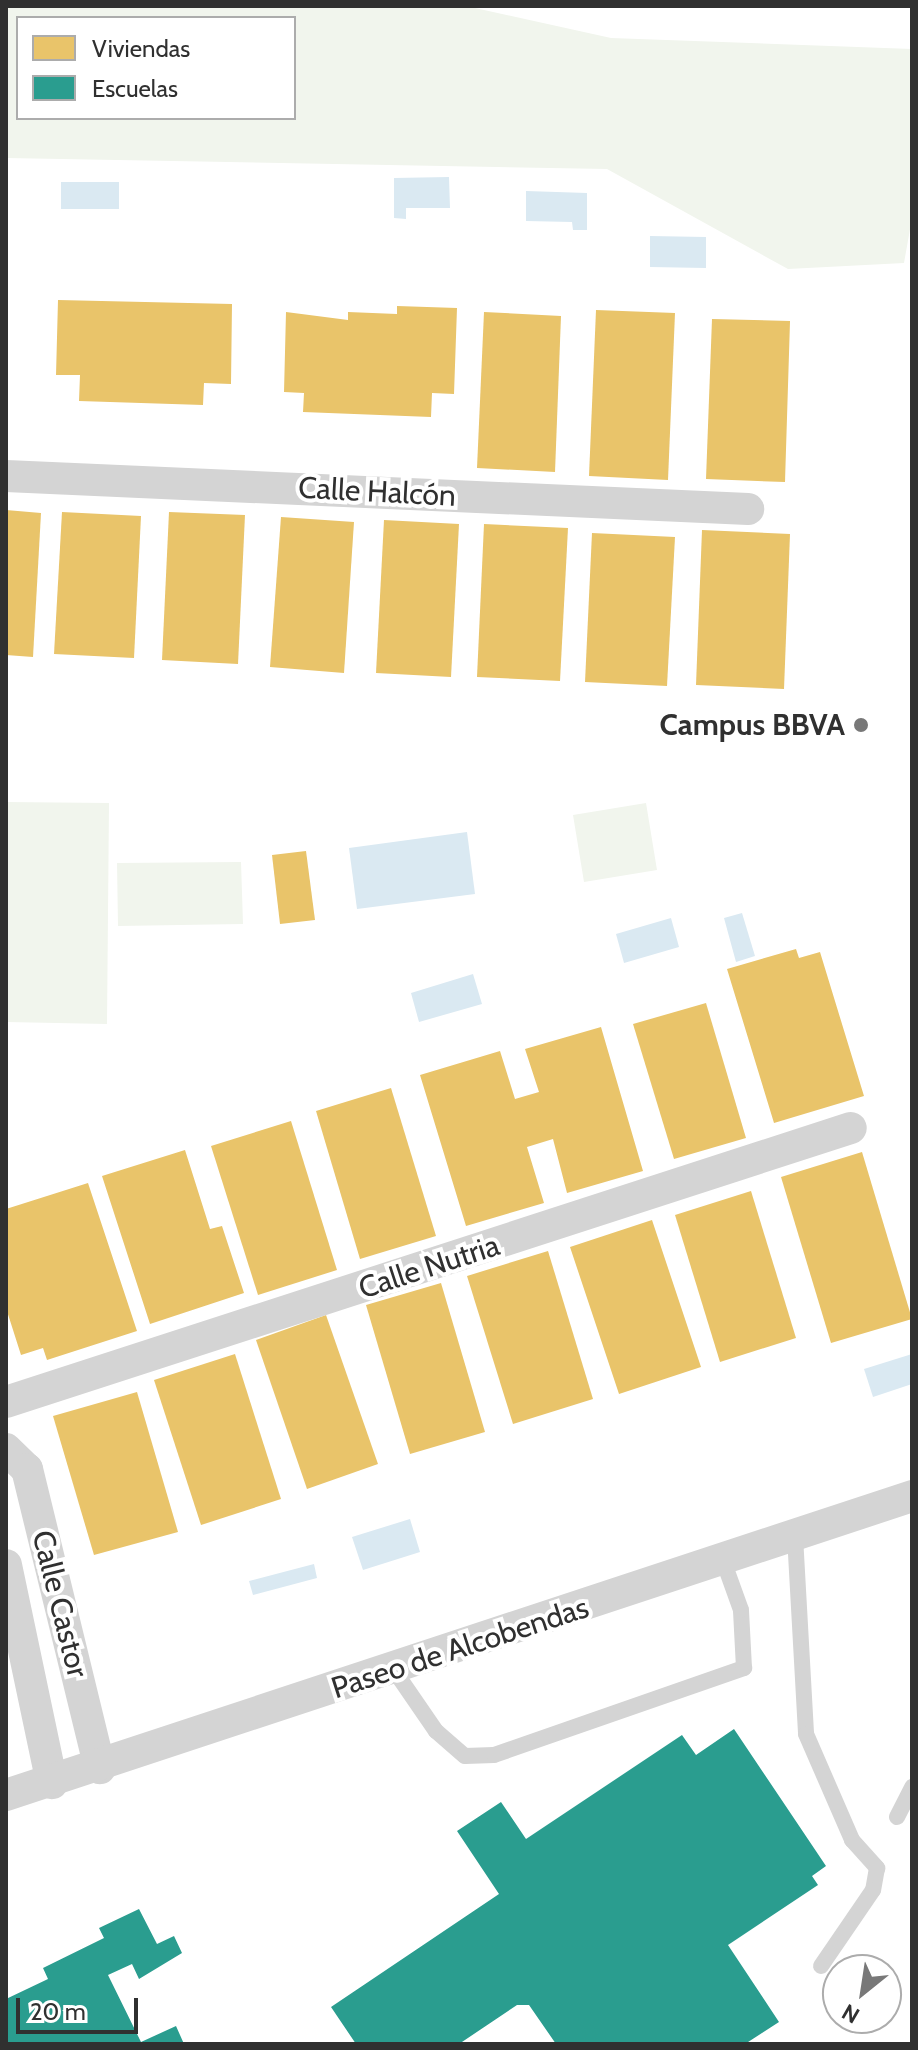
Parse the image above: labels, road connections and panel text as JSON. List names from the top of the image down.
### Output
{
  "streets": {
    "street": [
      "Calle Halcón",
      "Calle Nutria",
      "Calle Castor",
      "Paseo de Alcobendas"
    ]
  },
  "crossings": [
    ["Calle Castor", "Paseo de Alcobendas"]
  ],
  "places": ["Campus BBVA"],
  "legend": ["Viviendas", "Escuelas"],
  "scale_bar": "20 m",
  "north": "bottom left"
}
